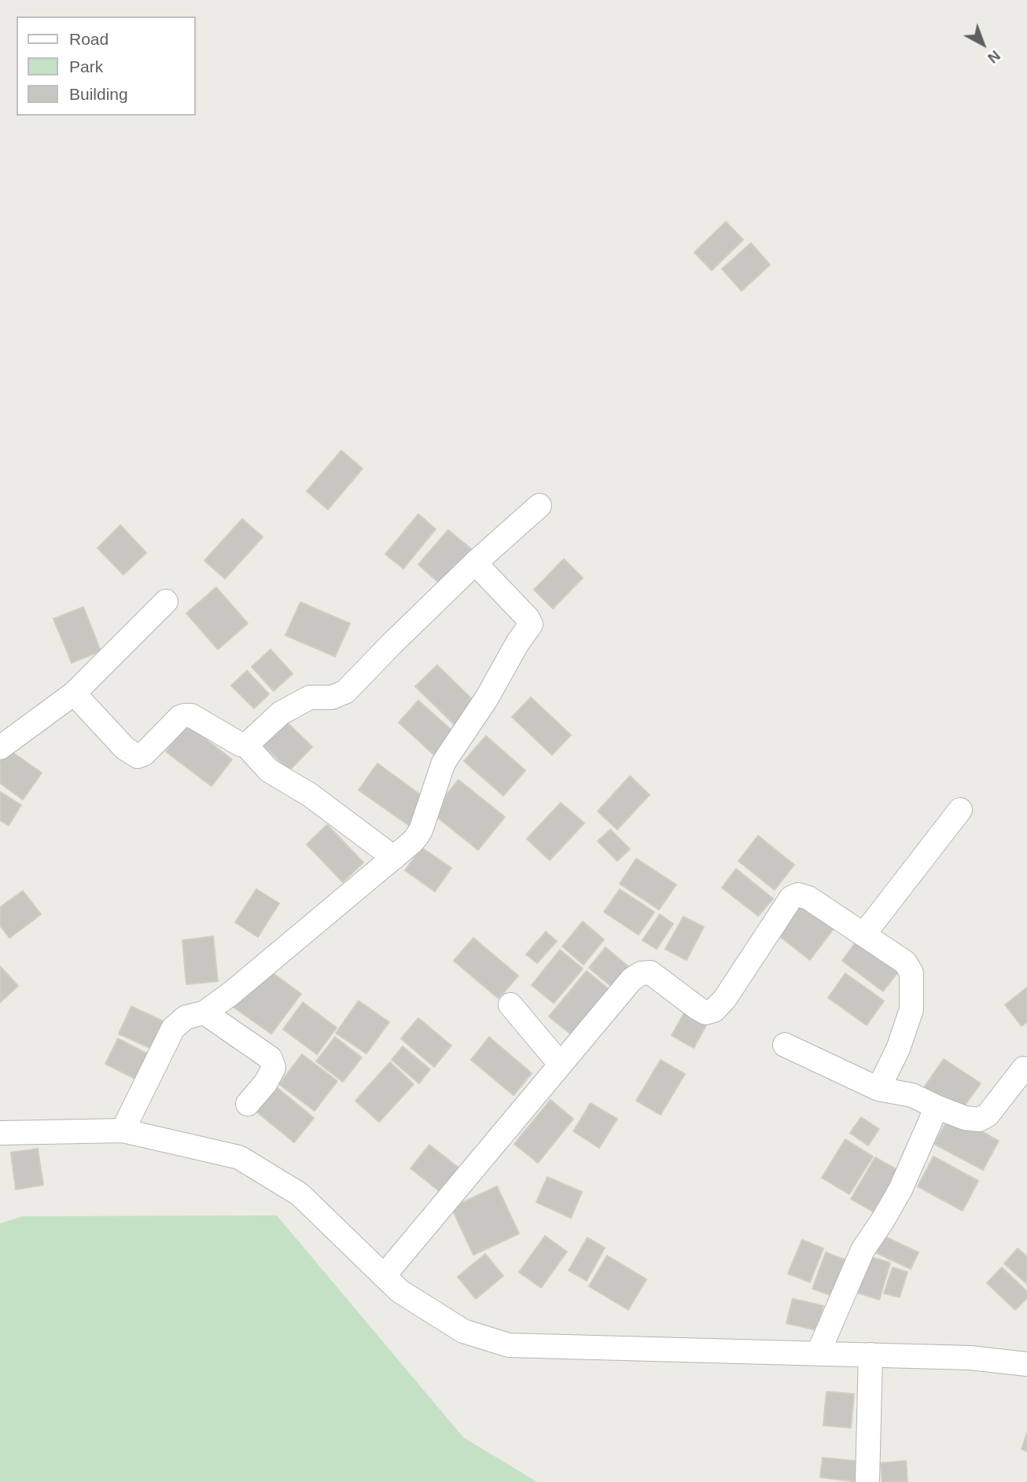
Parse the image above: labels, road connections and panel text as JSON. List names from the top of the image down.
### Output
{
  "legend": ["Road", "Park", "Building"],
  "north": "bottom right"
}
